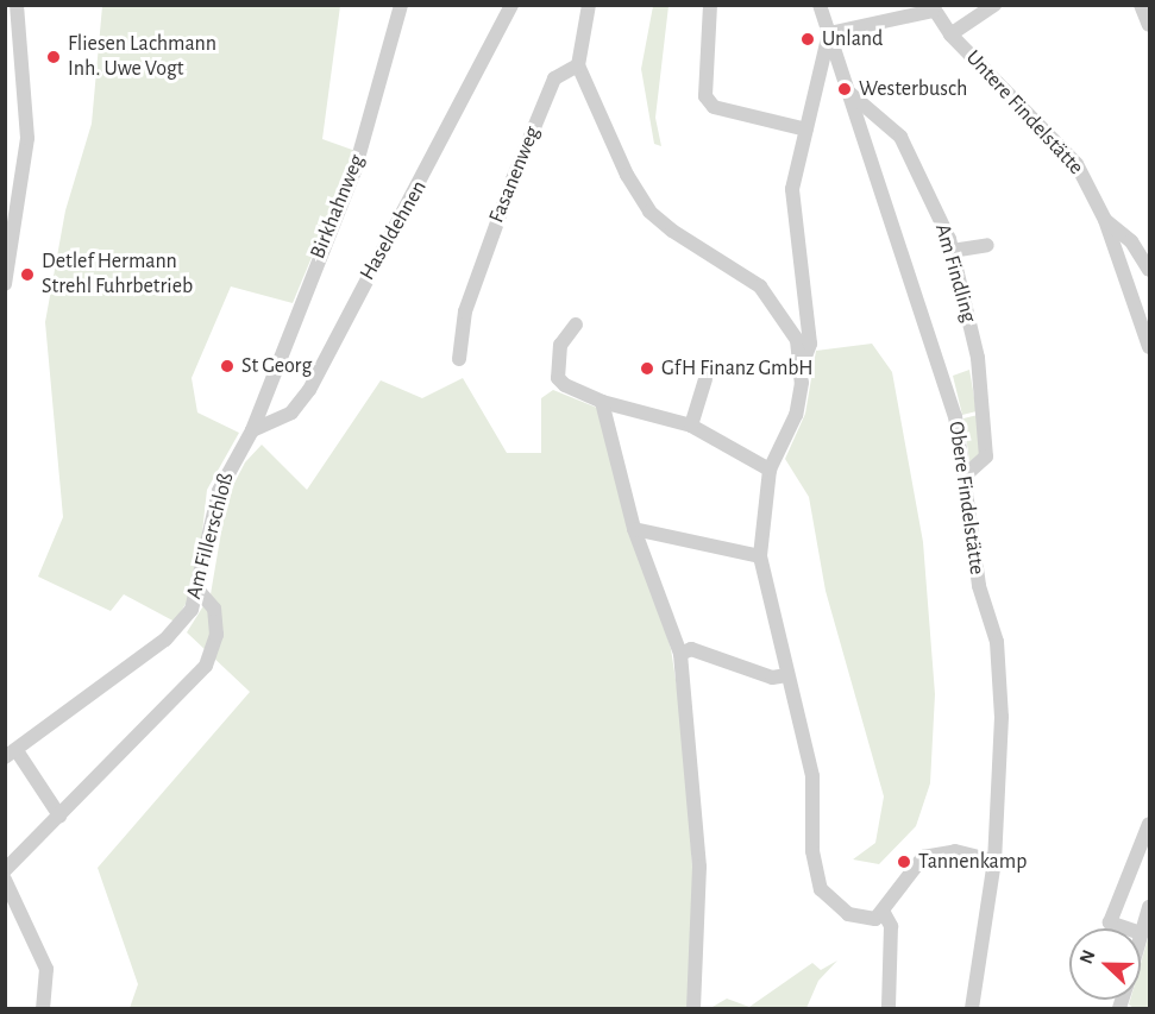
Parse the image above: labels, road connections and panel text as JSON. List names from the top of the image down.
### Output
{
  "streets": {
    "street": [
      "Untere Findelstätte",
      "Fasanenweg",
      "Birkhahnweg",
      "Haseldehnen",
      "Am Findling",
      "Obere Findelstätte",
      "Am Fillerschloß"
    ]
  },
  "crossings": [
    ["Birkhahnweg", "Am Fillerschloß"],
    ["Haseldehnen", "Am Fillerschloß"],
    ["Am Findling", "Obere Findelstätte"]
  ],
  "places": [
    "Unland",
    "Fliesen Lachmann Inh. Uwe Vogt",
    "Westerbusch",
    "Detlef Hermann Strehl Fuhrbetrieb",
    "St Georg",
    "GfH Finanz GmbH",
    "Tannenkamp"
  ],
  "north": "left"
}
